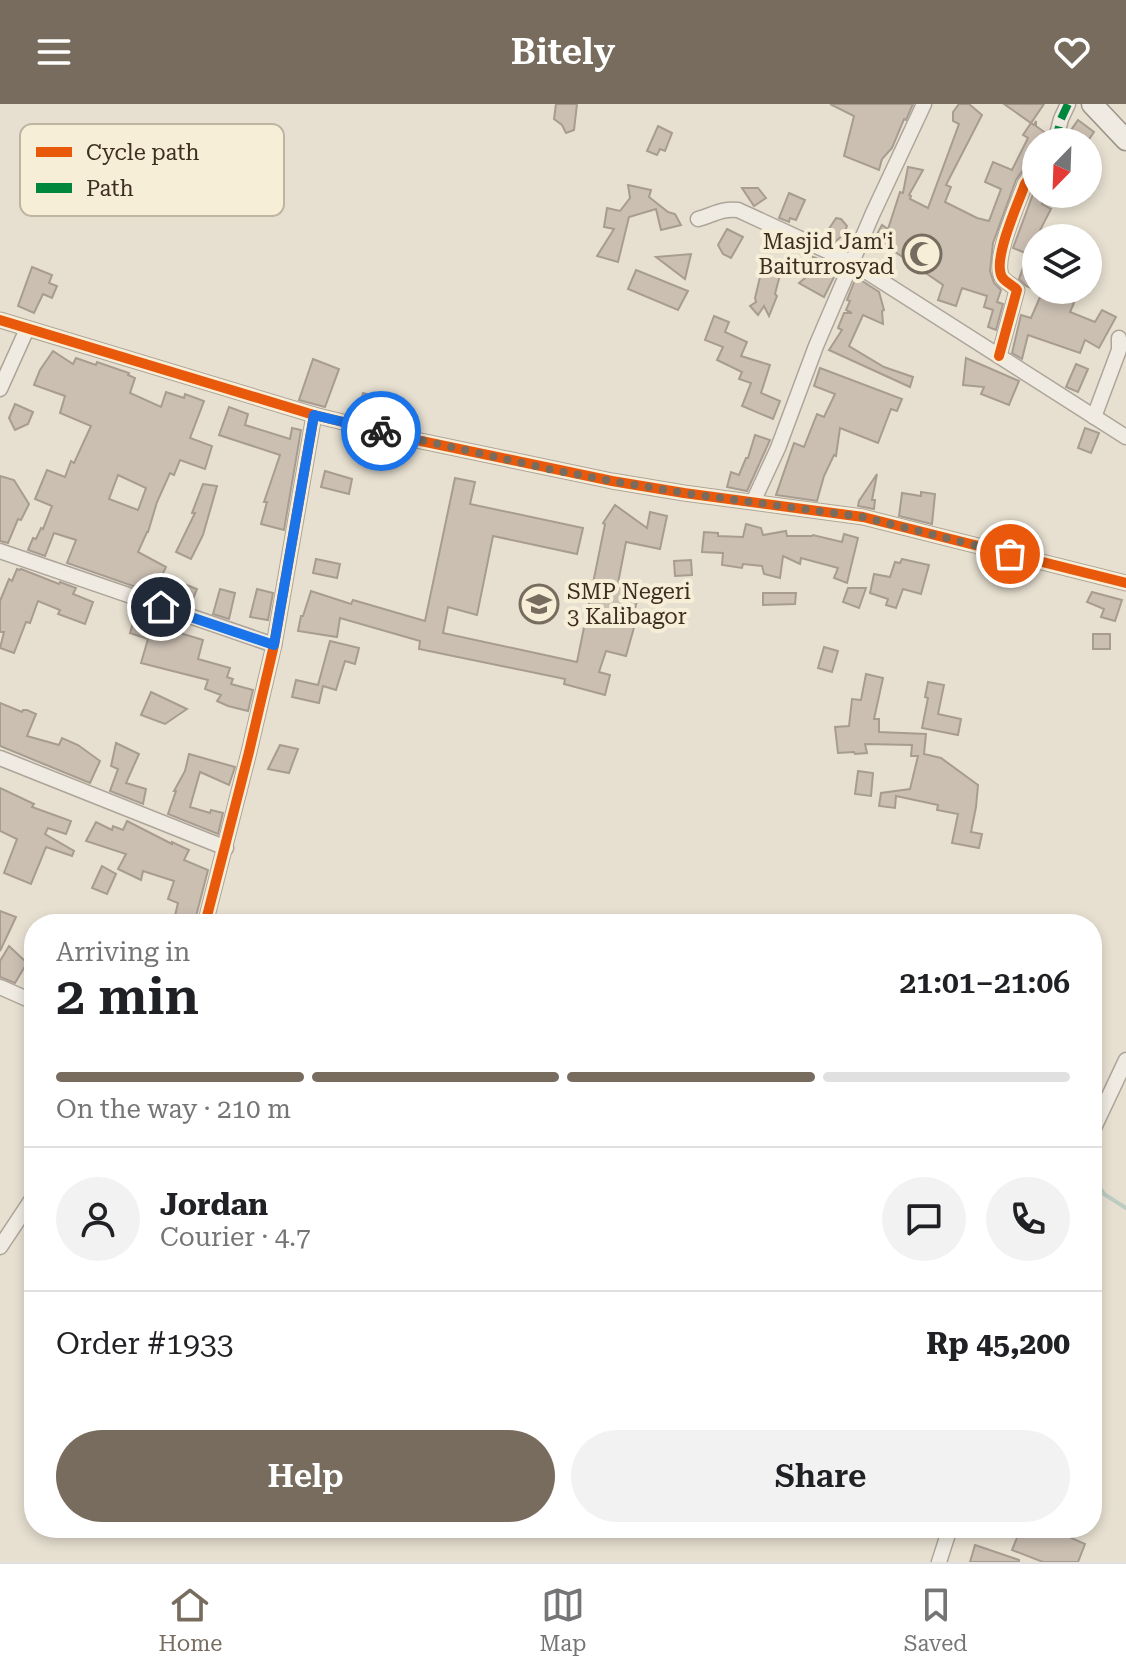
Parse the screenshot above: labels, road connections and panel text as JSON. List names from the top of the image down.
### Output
{
  "places": {
    "mosque": ["Masjid Jam'i Baiturrosyad"],
    "school or university": ["SMP Negeri 3 Kalibagor"]
  },
  "legend": ["Cycle path", "Path"],
  "north": "bottom left",
  "page": {
    "header": "Bitely",
    "heading": ["2 min", "Arriving in", "21:01–21:06"],
    "panel": [
      "Jordan",
      "Courier · 4.7",
      "Order #1933",
      "Rp 45,200"
    ],
    "bar": "On the way · 210 m",
    "buttons": ["Help", "Share"],
    "tabs": ["Home", "Map", "Saved"]
  }
}
